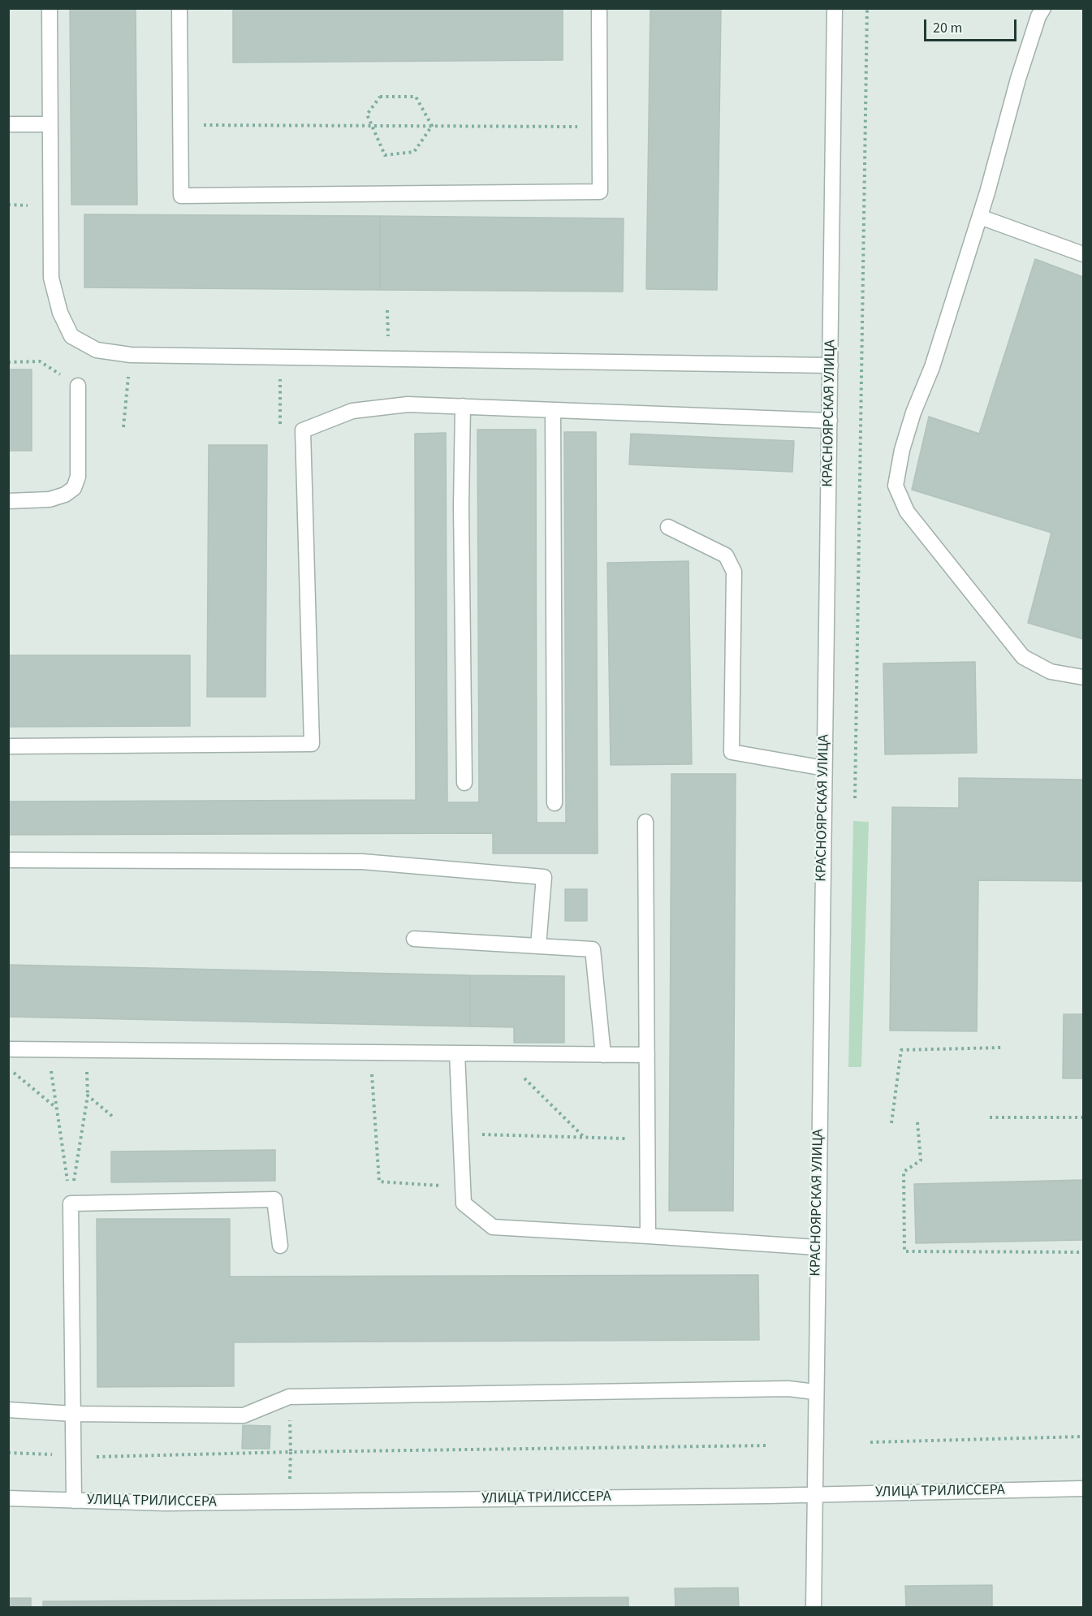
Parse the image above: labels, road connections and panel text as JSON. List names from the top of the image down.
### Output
{
  "streets": {
    "street": ["КРАСНОЯРСКАЯ УЛИЦА", "УЛИЦА ТРИЛИССЕРА"]
  },
  "crossings": [
    ["КРАСНОЯРСКАЯ УЛИЦА", "УЛИЦА ТРИЛИССЕРА"]
  ],
  "scale_bar": "20 m"
}
